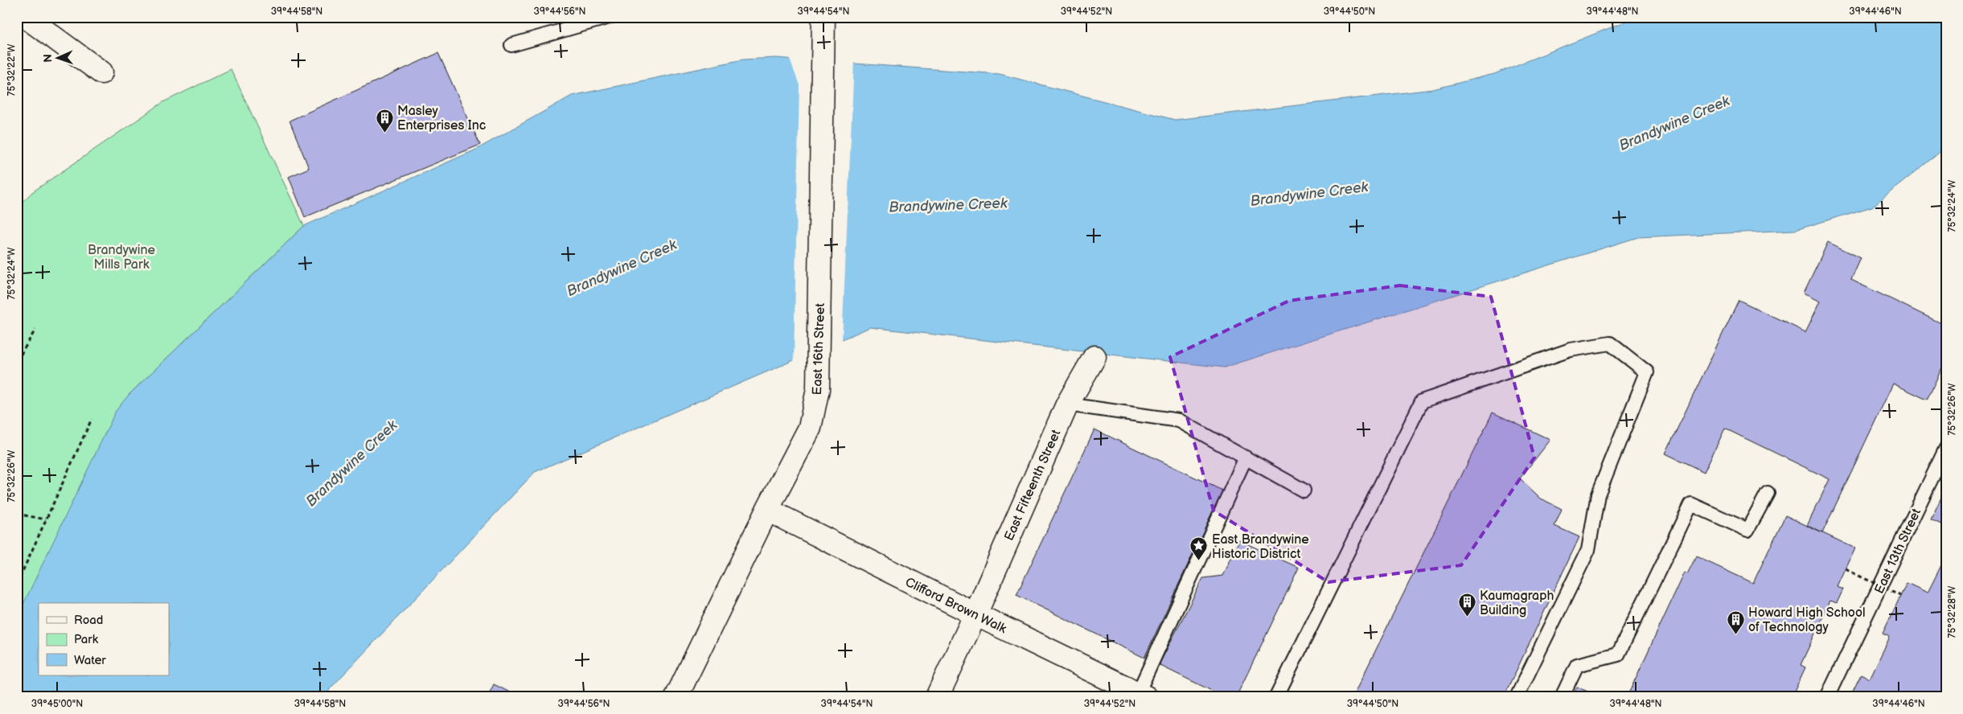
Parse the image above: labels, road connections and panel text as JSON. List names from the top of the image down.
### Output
{
  "streets": {
    "street": ["East 16th Street", "East Fifteenth Street", "Clifford Brown Walk"],
    "lane": ["East 13th Street"]
  },
  "crossings": [
    ["East 16th Street", "Clifford Brown Walk"],
    ["East Fifteenth Street", "Clifford Brown Walk"]
  ],
  "water": ["Brandywine Creek"],
  "parks": ["Brandywine Mills Park"],
  "places": {
    "building": ["Masley Enterprises Inc", "Kaumagraph Building", "Howard High School of Technology"],
    "place": ["East Brandywine Historic District"]
  },
  "legend": ["Road", "Park", "Water"],
  "north": "left",
  "coordinates": [
    "39°44'58\"N",
    "39°44'56\"N",
    "39°44'54\"N",
    "39°44'52\"N",
    "39°44'50\"N",
    "39°44'48\"N",
    "39°44'46\"N",
    "75°32'22\"W",
    "75°32'24\"W",
    "75°32'26\"W",
    "75°32'28\"W",
    "39°45'00\"N"
  ]
}
